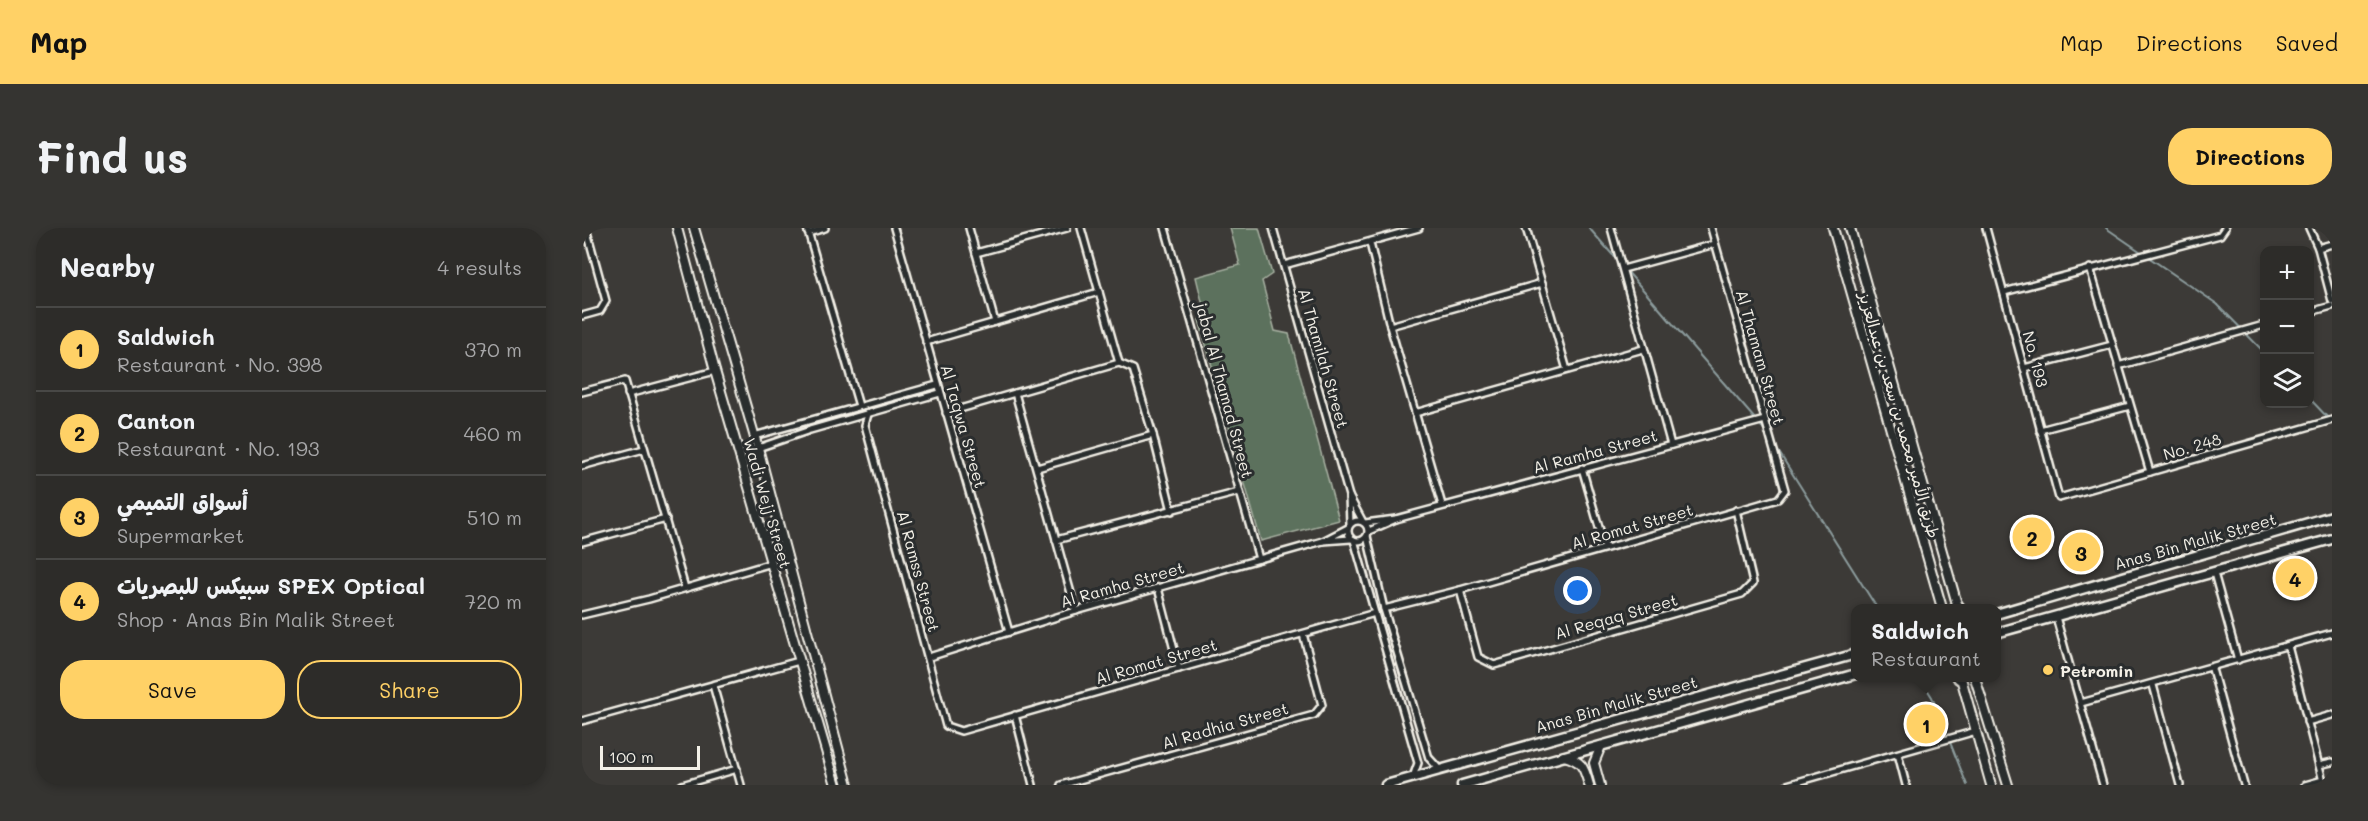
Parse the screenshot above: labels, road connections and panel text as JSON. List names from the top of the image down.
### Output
{
  "streets": {
    "main road": ["Anas Bin Malik Street"],
    "street": [
      "Al Thamam Street",
      "Al Thamilah Street",
      "No. 193",
      "jabal Al Thamad Street",
      "طريق الأمير محمد بن سعد بن عبدالعزيز",
      "Al Taqwa Street",
      "No. 248",
      "Al Ramha Street",
      "Wadi Wejj Street",
      "Al Romat Street",
      "Al Ramss Street",
      "Al Reqaq Street",
      "Al Radhia Street"
    ]
  },
  "crossings": [
    ["Al Thamam Street", "Al Ramha Street"],
    ["Al Thamam Street", "Al Romat Street"],
    ["No. 193", "No. 248"],
    ["jabal Al Thamad Street", "Al Ramha Street"],
    ["Al Taqwa Street", "Al Ramha Street"],
    ["Al Ramha Street", "Al Ramss Street"],
    ["Al Romat Street", "Al Ramss Street"],
    ["Al Romat Street", "Al Reqaq Street"],
    ["Al Romat Street", "Al Radhia Street"]
  ],
  "places": ["Petromin"],
  "scale_bar": "100 m",
  "page": {
    "header": "Map",
    "nav": ["Map", "Directions", "Saved"],
    "buttons": [
      "Directions",
      ["Save", "Share"]
    ],
    "title": "Find us",
    "heading": ["Nearby", "4 results"],
    "map_buttons": ["+", "−"],
    "list": [
      {
        "mark": "1",
        "name": "Saldwich",
        "note": "Restaurant · No. 398",
        "value": "370 m"
      },
      {
        "mark": "2",
        "name": "Canton",
        "note": "Restaurant · No. 193",
        "value": "460 m"
      },
      {
        "mark": "3",
        "name": "أسواق التميمي",
        "note": "Supermarket",
        "value": "510 m"
      },
      {
        "mark": "4",
        "name": "سبيكس للبصريات SPEX Optical",
        "note": "Shop · Anas Bin Malik Street",
        "value": "720 m"
      }
    ],
    "pins": [
      "2",
      "3",
      "4",
      "1"
    ],
    "popup": ["Saldwich", "Restaurant"],
    "scale": "100 m"
  }
}
